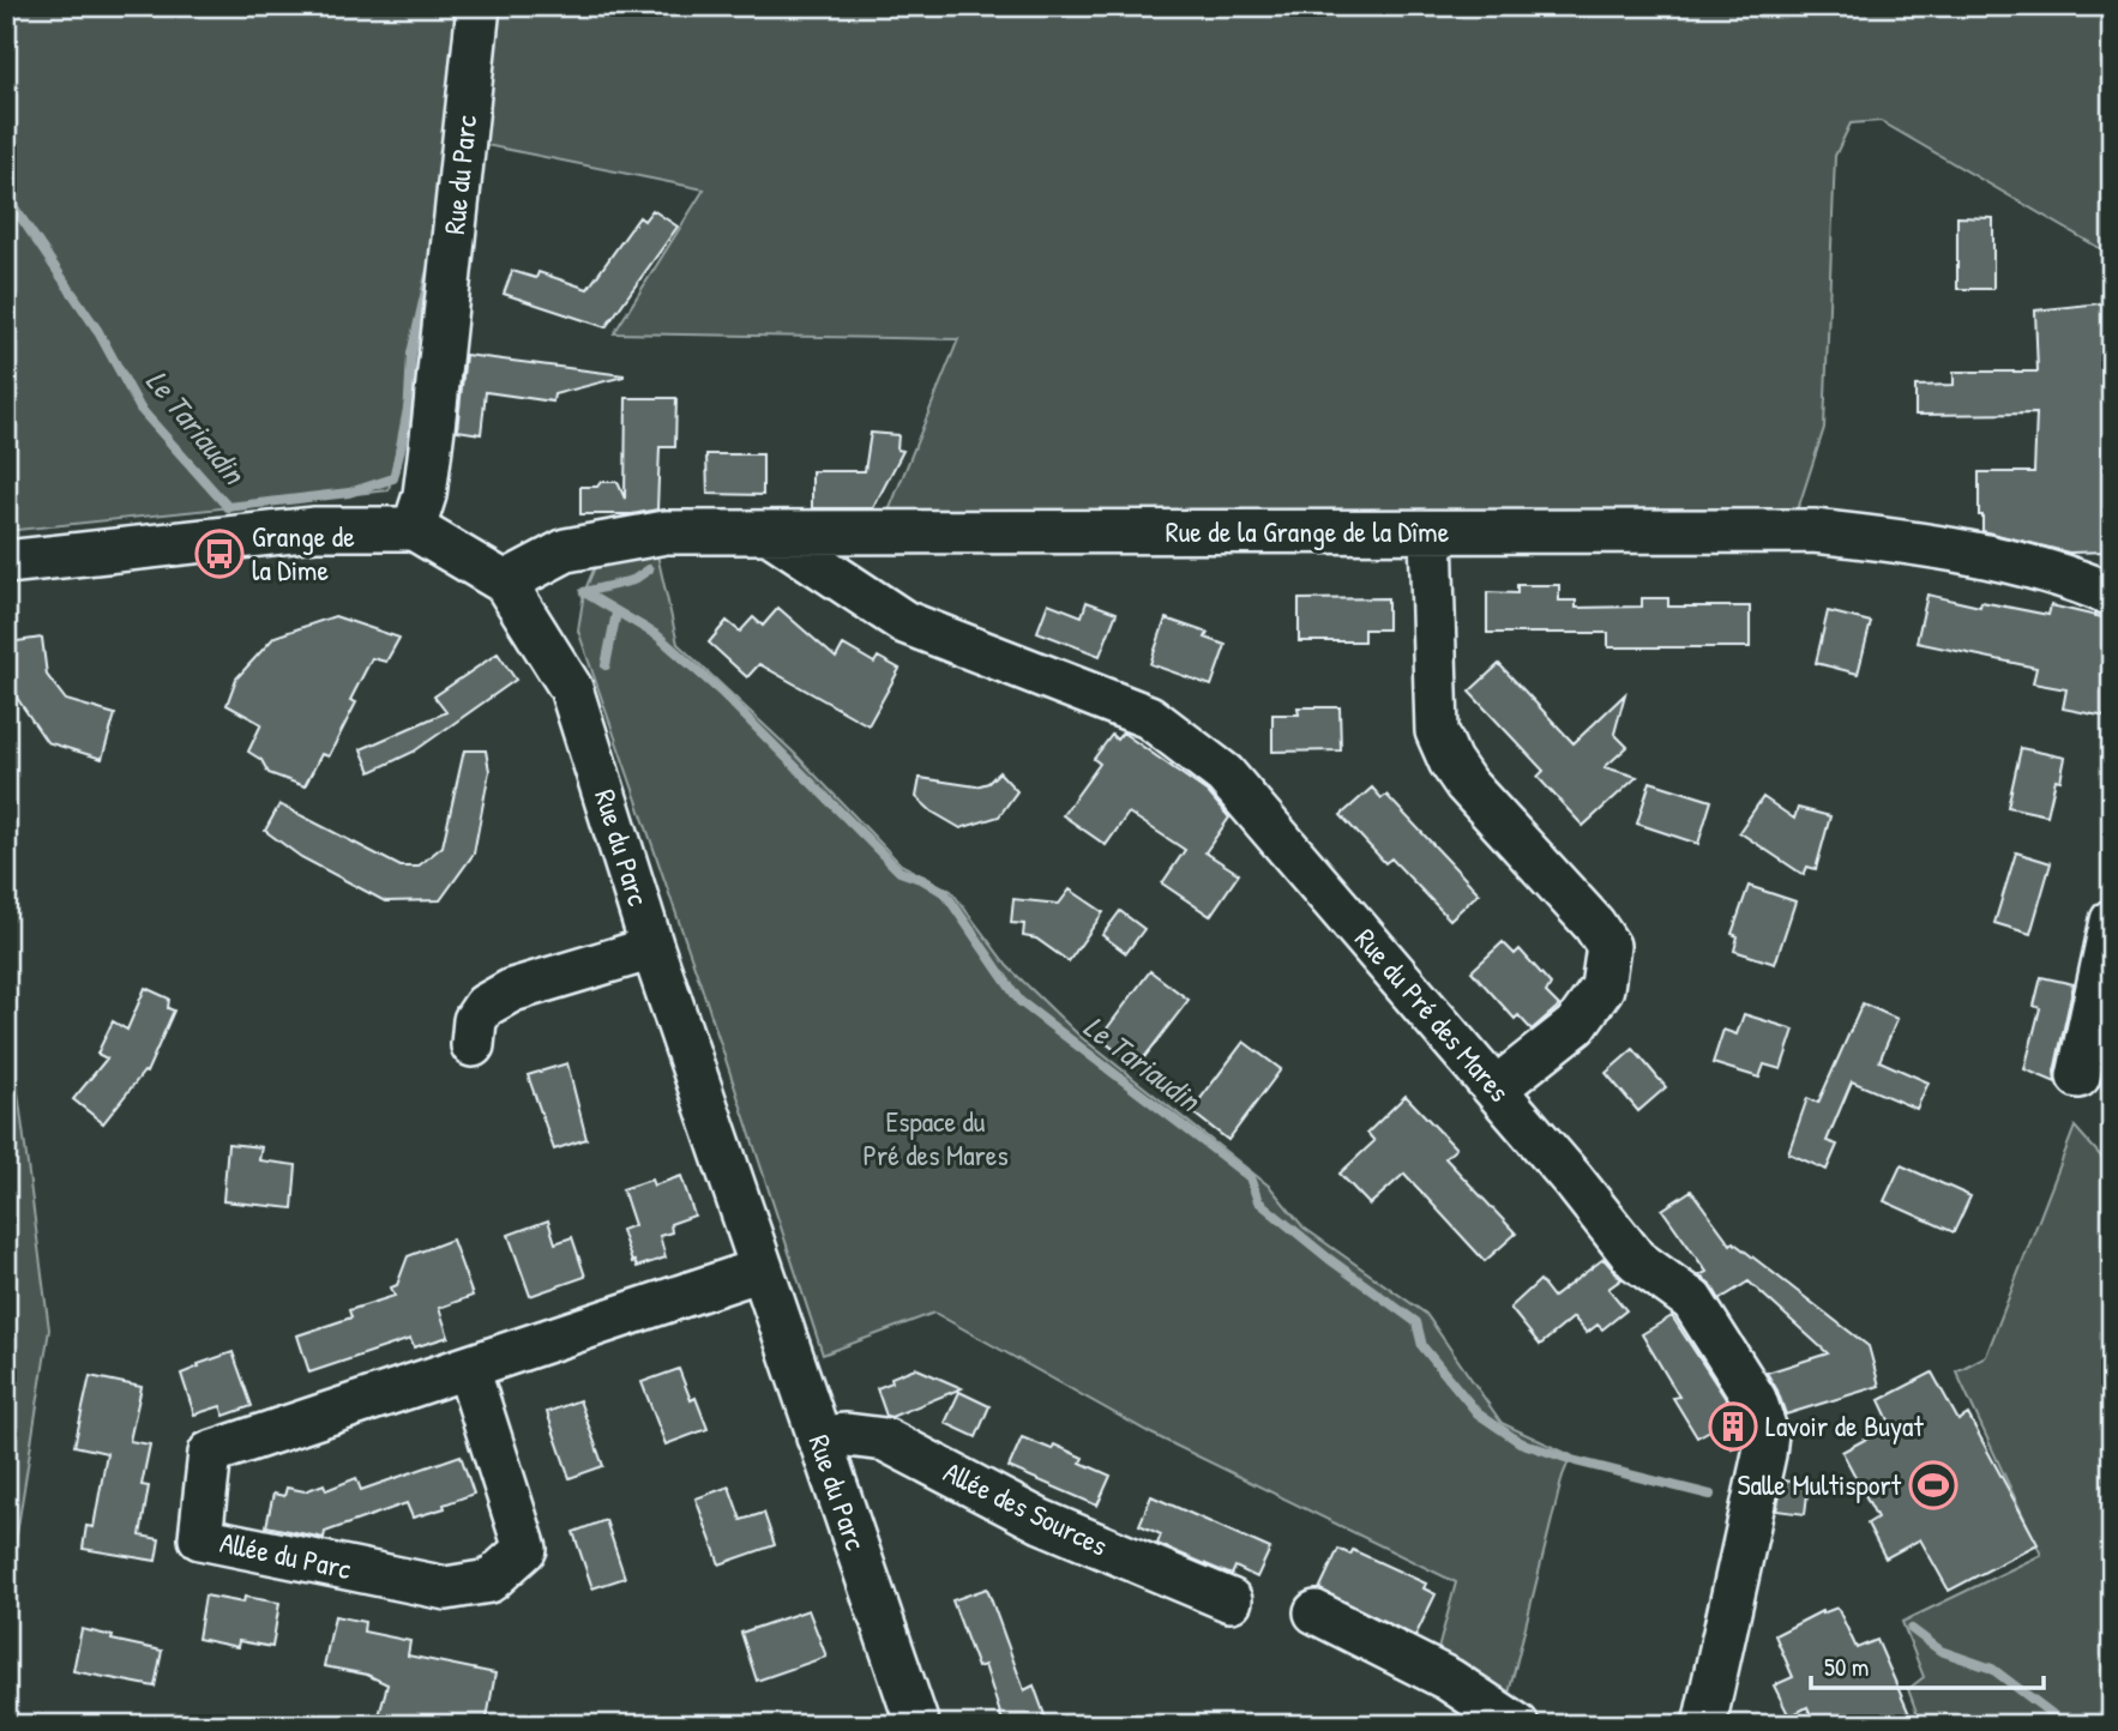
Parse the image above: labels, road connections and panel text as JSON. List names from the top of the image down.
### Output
{
  "streets": {
    "street": [
      "Rue du Parc",
      "Rue de la Grange de la Dîme",
      "Rue du Pré des Mares",
      "Allée des Sources",
      "Allée du Parc"
    ]
  },
  "crossings": [
    ["Rue du Parc", "Rue de la Grange de la Dîme"],
    ["Rue du Parc", "Allée des Sources"],
    ["Rue du Parc", "Allée du Parc"],
    ["Rue de la Grange de la Dîme", "Rue du Pré des Mares"]
  ],
  "water": ["Le Tariaudin"],
  "parks": ["Espace du Pré des Mares"],
  "places": {
    "bus stop": ["Grange de la Dime"],
    "building": ["Lavoir de Buyat"],
    "sports": ["Salle Multisport"]
  },
  "scale_bar": "50 m"
}
